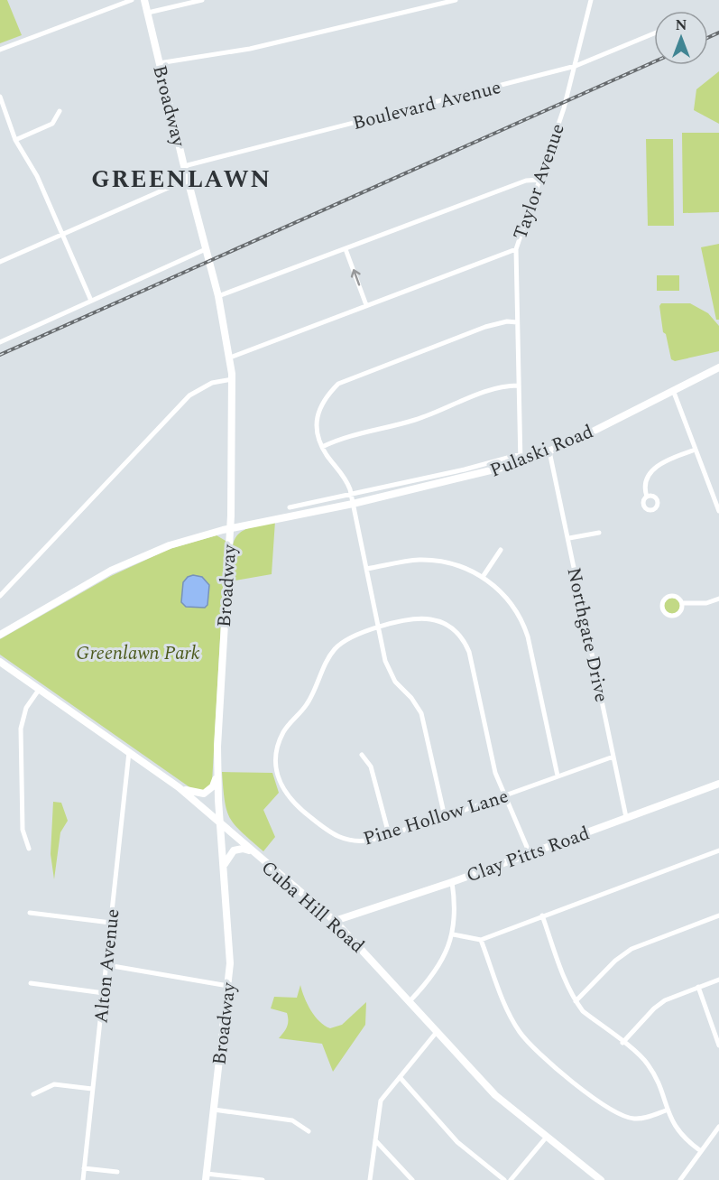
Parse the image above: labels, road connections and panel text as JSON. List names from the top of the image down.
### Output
{
  "streets": {
    "main road": [
      "Broadway",
      "Pulaski Road",
      "Clay Pitts Road",
      "Cuba Hill Road"
    ],
    "street": [
      "Boulevard Avenue",
      "Taylor Avenue",
      "Northgate Drive",
      "Pine Hollow Lane",
      "Alton Avenue"
    ]
  },
  "crossings": [
    ["Boulevard Avenue", "Broadway"],
    ["Boulevard Avenue", "Taylor Avenue"],
    ["Broadway", "Pulaski Road"],
    ["Broadway", "Cuba Hill Road"],
    ["Taylor Avenue", "Pulaski Road"],
    ["Pulaski Road", "Northgate Drive"],
    ["Northgate Drive", "Pine Hollow Lane"],
    ["Northgate Drive", "Clay Pitts Road"],
    ["Pine Hollow Lane", "Clay Pitts Road"],
    ["Clay Pitts Road", "Cuba Hill Road"],
    ["Cuba Hill Road", "Alton Avenue"]
  ],
  "districts": ["GREENLAWN"],
  "parks": ["Greenlawn Park"],
  "north": "top"
}
